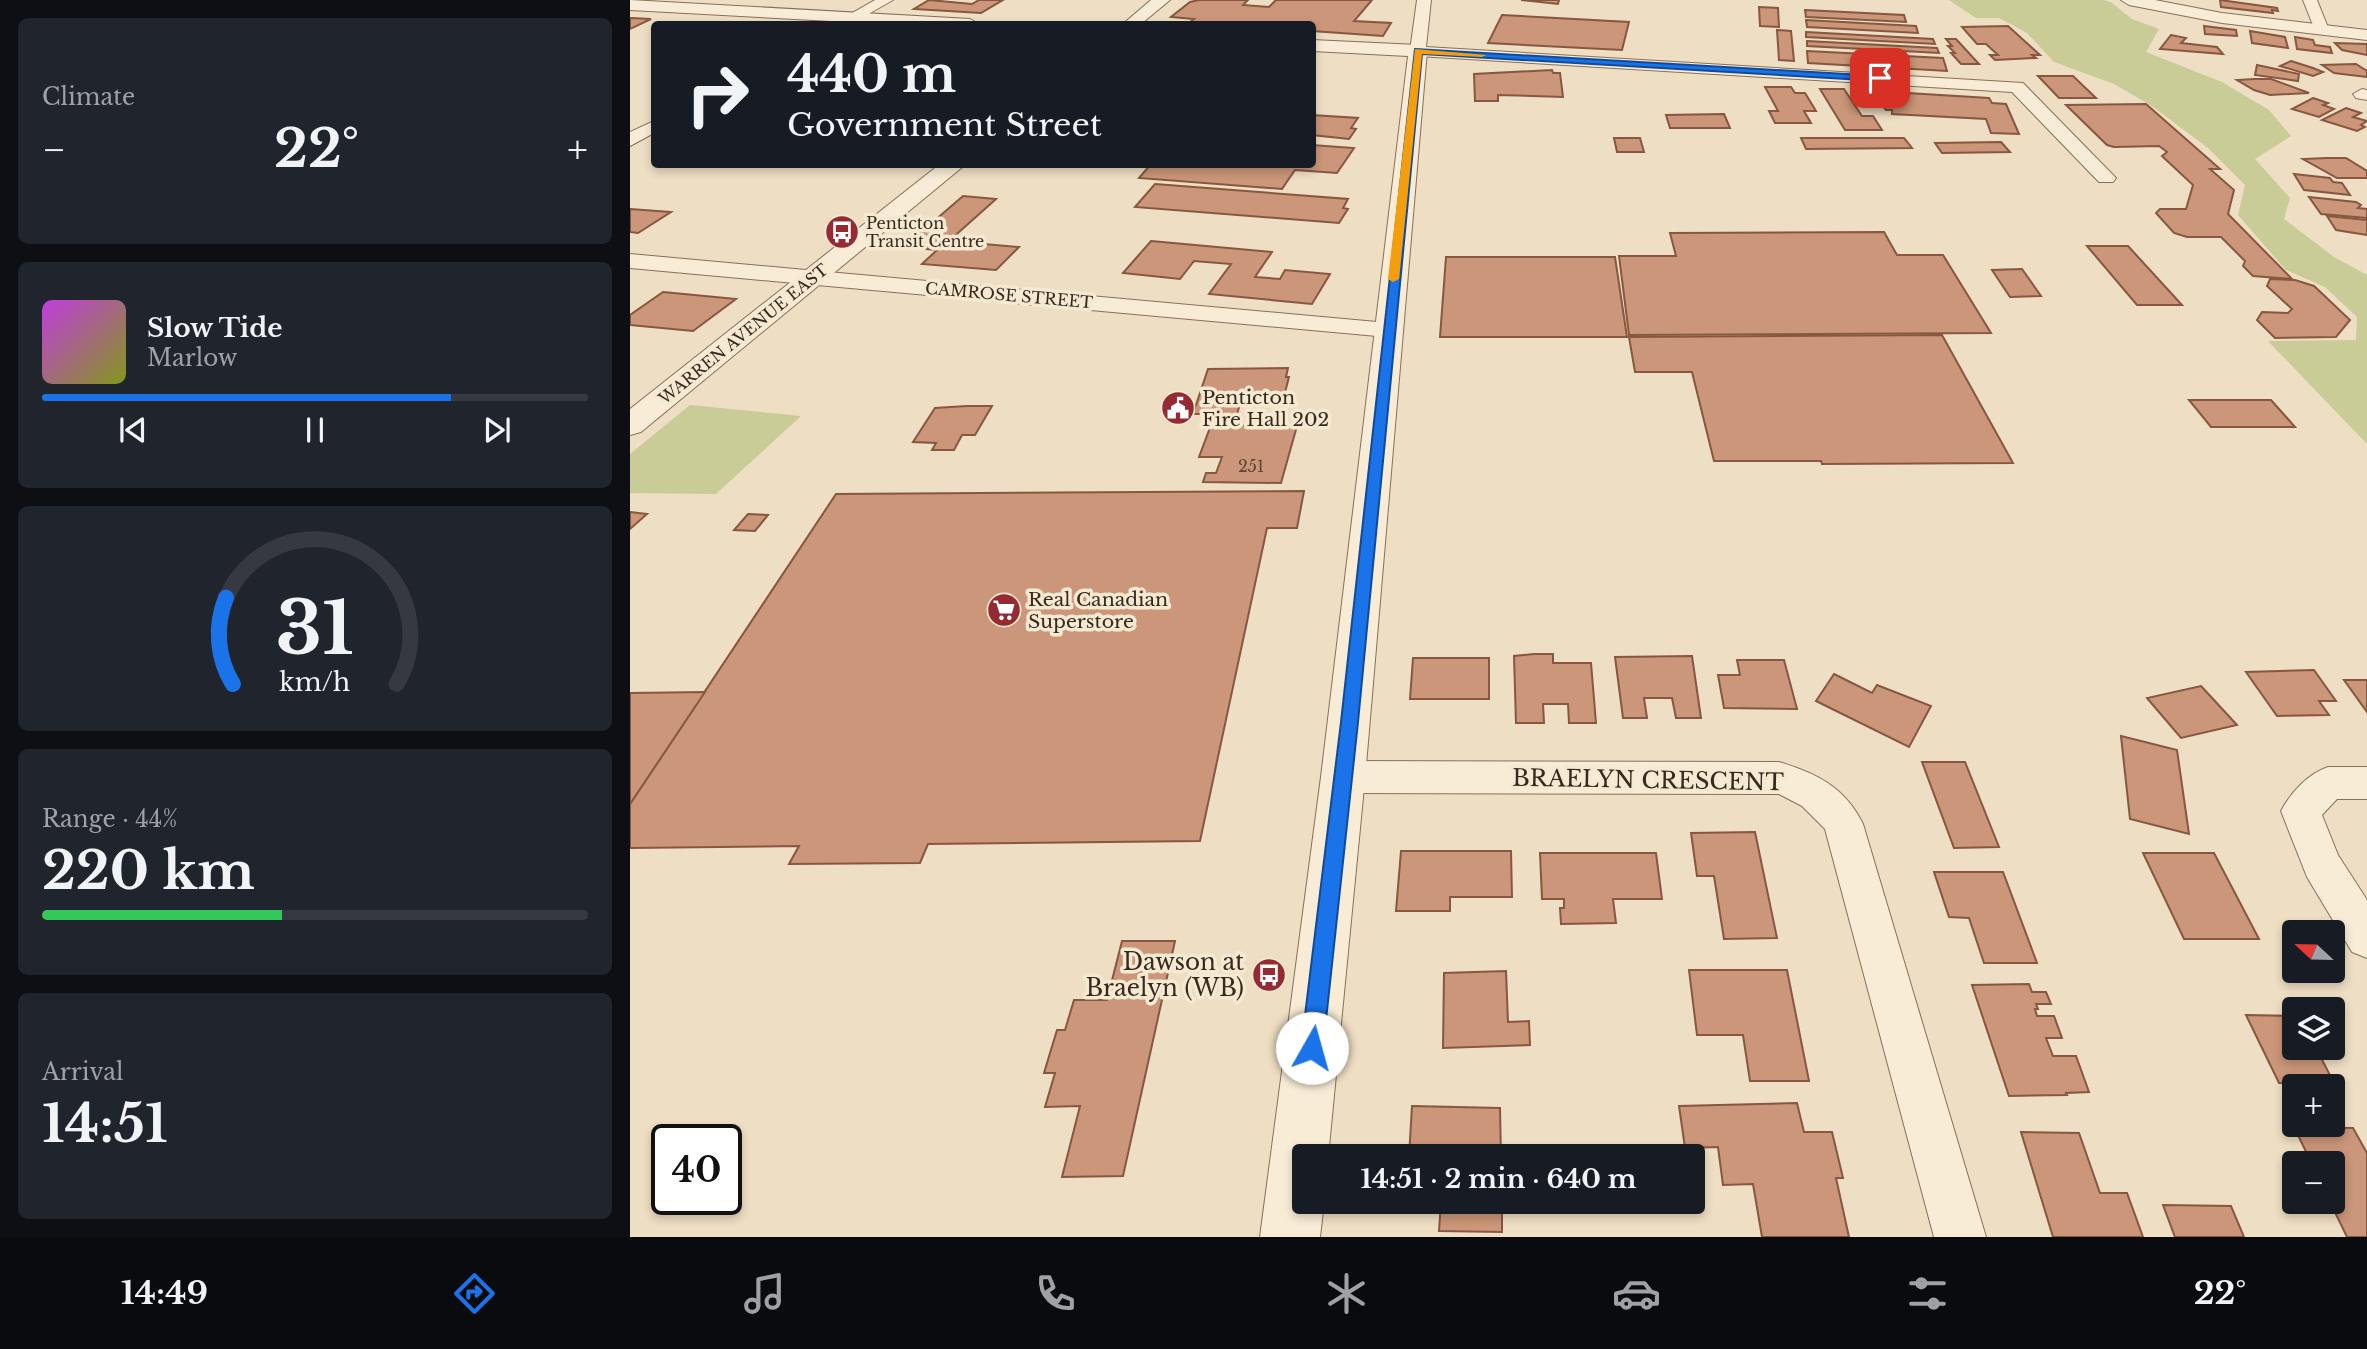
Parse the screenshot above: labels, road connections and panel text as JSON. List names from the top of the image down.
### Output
{
  "streets": {
    "street": ["CAMROSE STREET", "WARREN AVENUE EAST", "BRAELYN CRESCENT"]
  },
  "crossings": [
    ["CAMROSE STREET", "WARREN AVENUE EAST"]
  ],
  "places": {
    "bus stop": ["Penticton Transit Centre", "Dawson at Braelyn (WB)"],
    "public building": ["Penticton Fire Hall 202"],
    "supermarket": ["Real Canadian Superstore"]
  },
  "house_numbers": ["251"],
  "north": "left",
  "page": {
    "tile": [
      "Climate",
      ["Range · 44%", "220 km"],
      ["Arrival", "14:51"]
    ],
    "turn": ["440 m", "Government Street"],
    "heat": ["−", "22°", "+"],
    "song": ["Slow Tide", "Marlow"],
    "map_buttons": ["+", "−"],
    "limit": "40",
    "trip": "14:51 · 2 min · 640 m",
    "tabs": ["14:49", "22°"],
    "gauge": ["31", "km/h"]
  }
}
